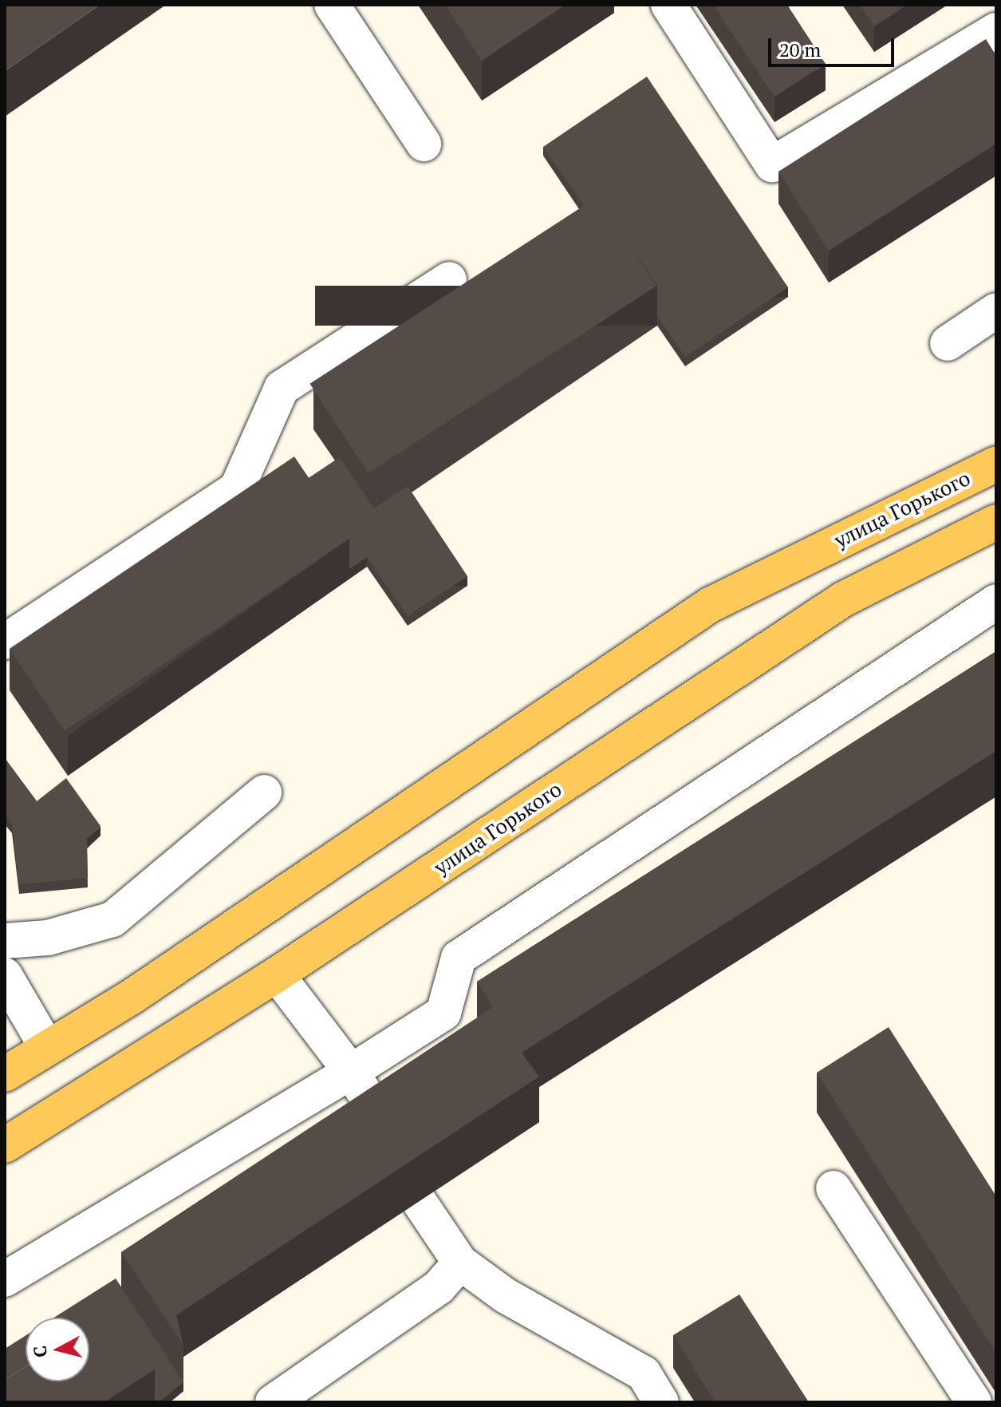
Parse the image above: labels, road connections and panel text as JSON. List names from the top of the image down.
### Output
{
  "streets": {
    "main road": ["улица Горького"]
  },
  "scale_bar": "20 m",
  "north": "left"
}
